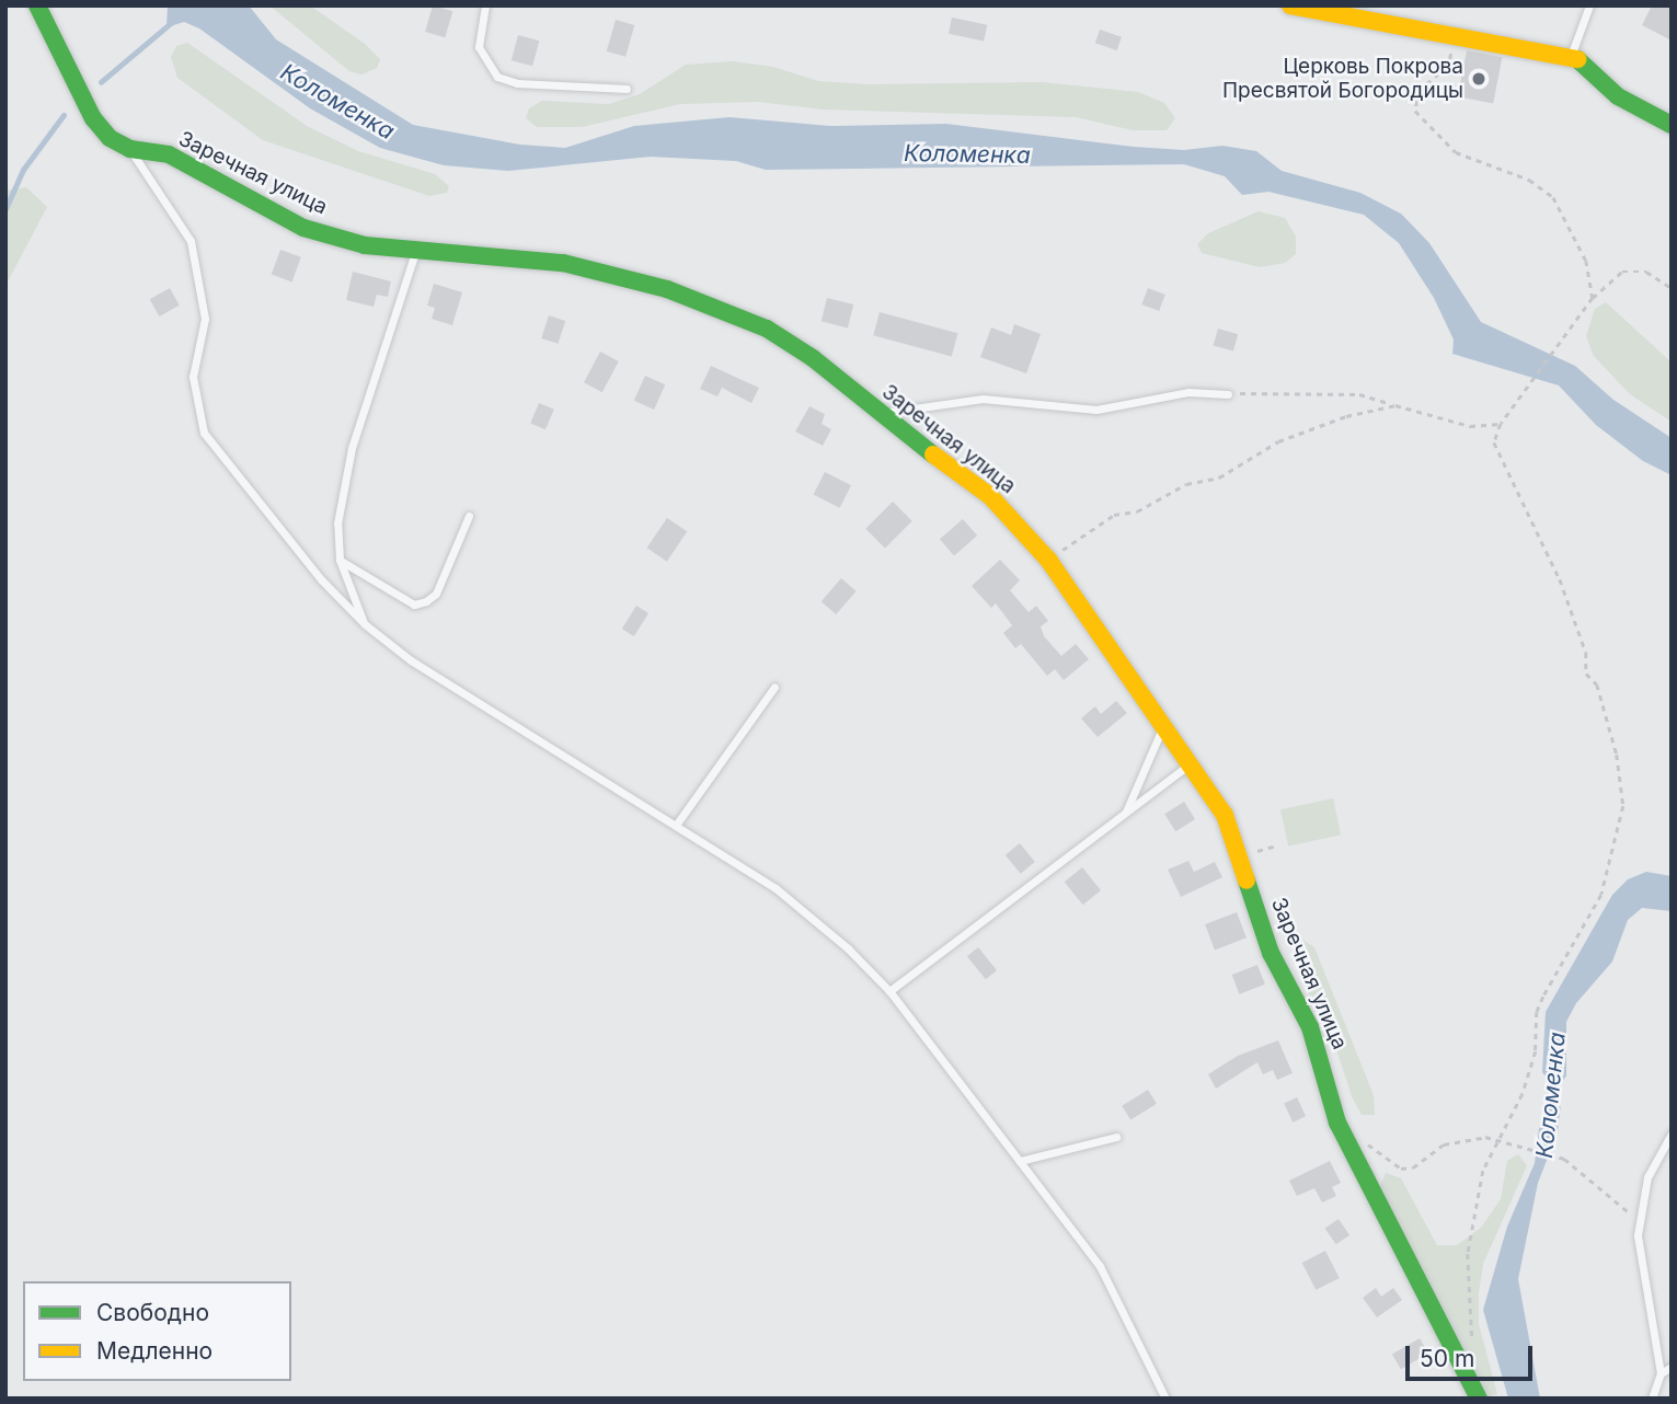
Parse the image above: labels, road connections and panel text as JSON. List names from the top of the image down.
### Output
{
  "streets": {
    "street": ["Заречная улица"]
  },
  "water": ["Коломенка"],
  "places": ["Церковь Покрова Пресвятой Богородицы"],
  "legend": ["Свободно", "Медленно"],
  "scale_bar": "50 m"
}
